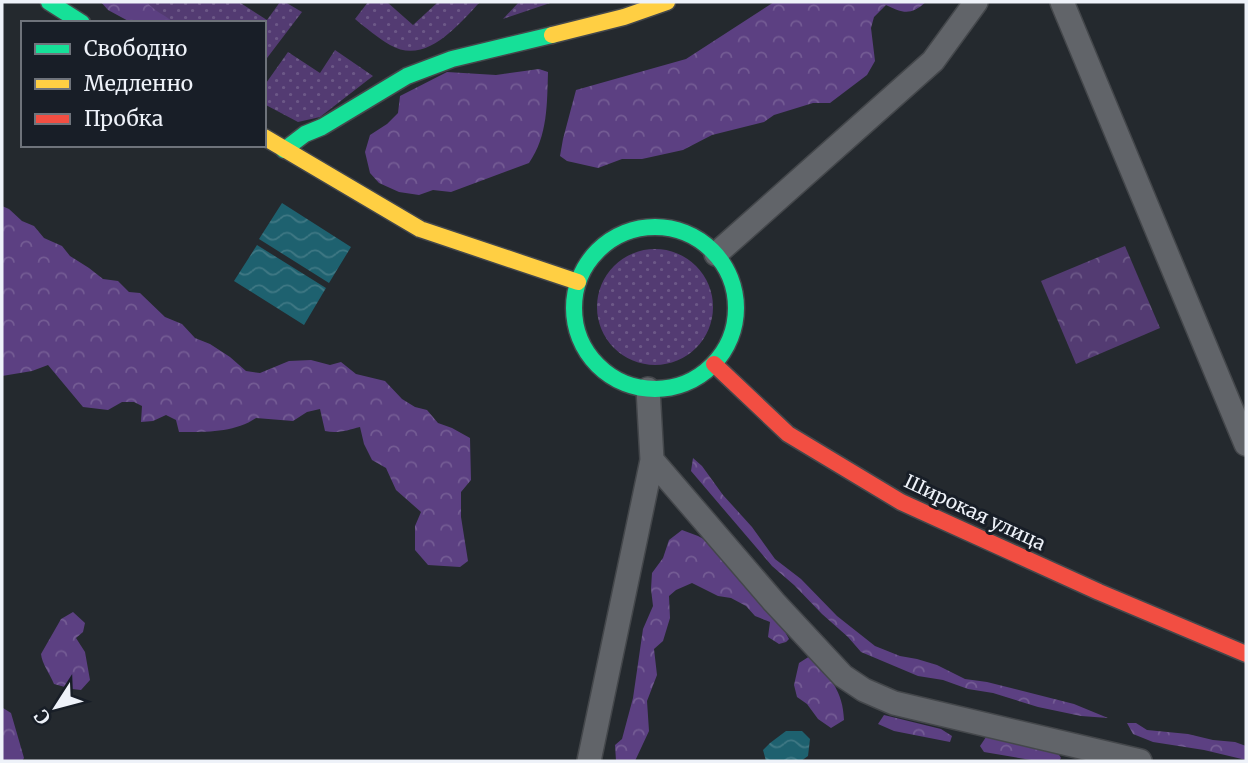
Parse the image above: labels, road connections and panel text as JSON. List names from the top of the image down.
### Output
{
  "streets": {
    "street": ["Широкая улица"]
  },
  "legend": ["Свободно", "Медленно", "Пробка"],
  "north": "bottom left"
}
